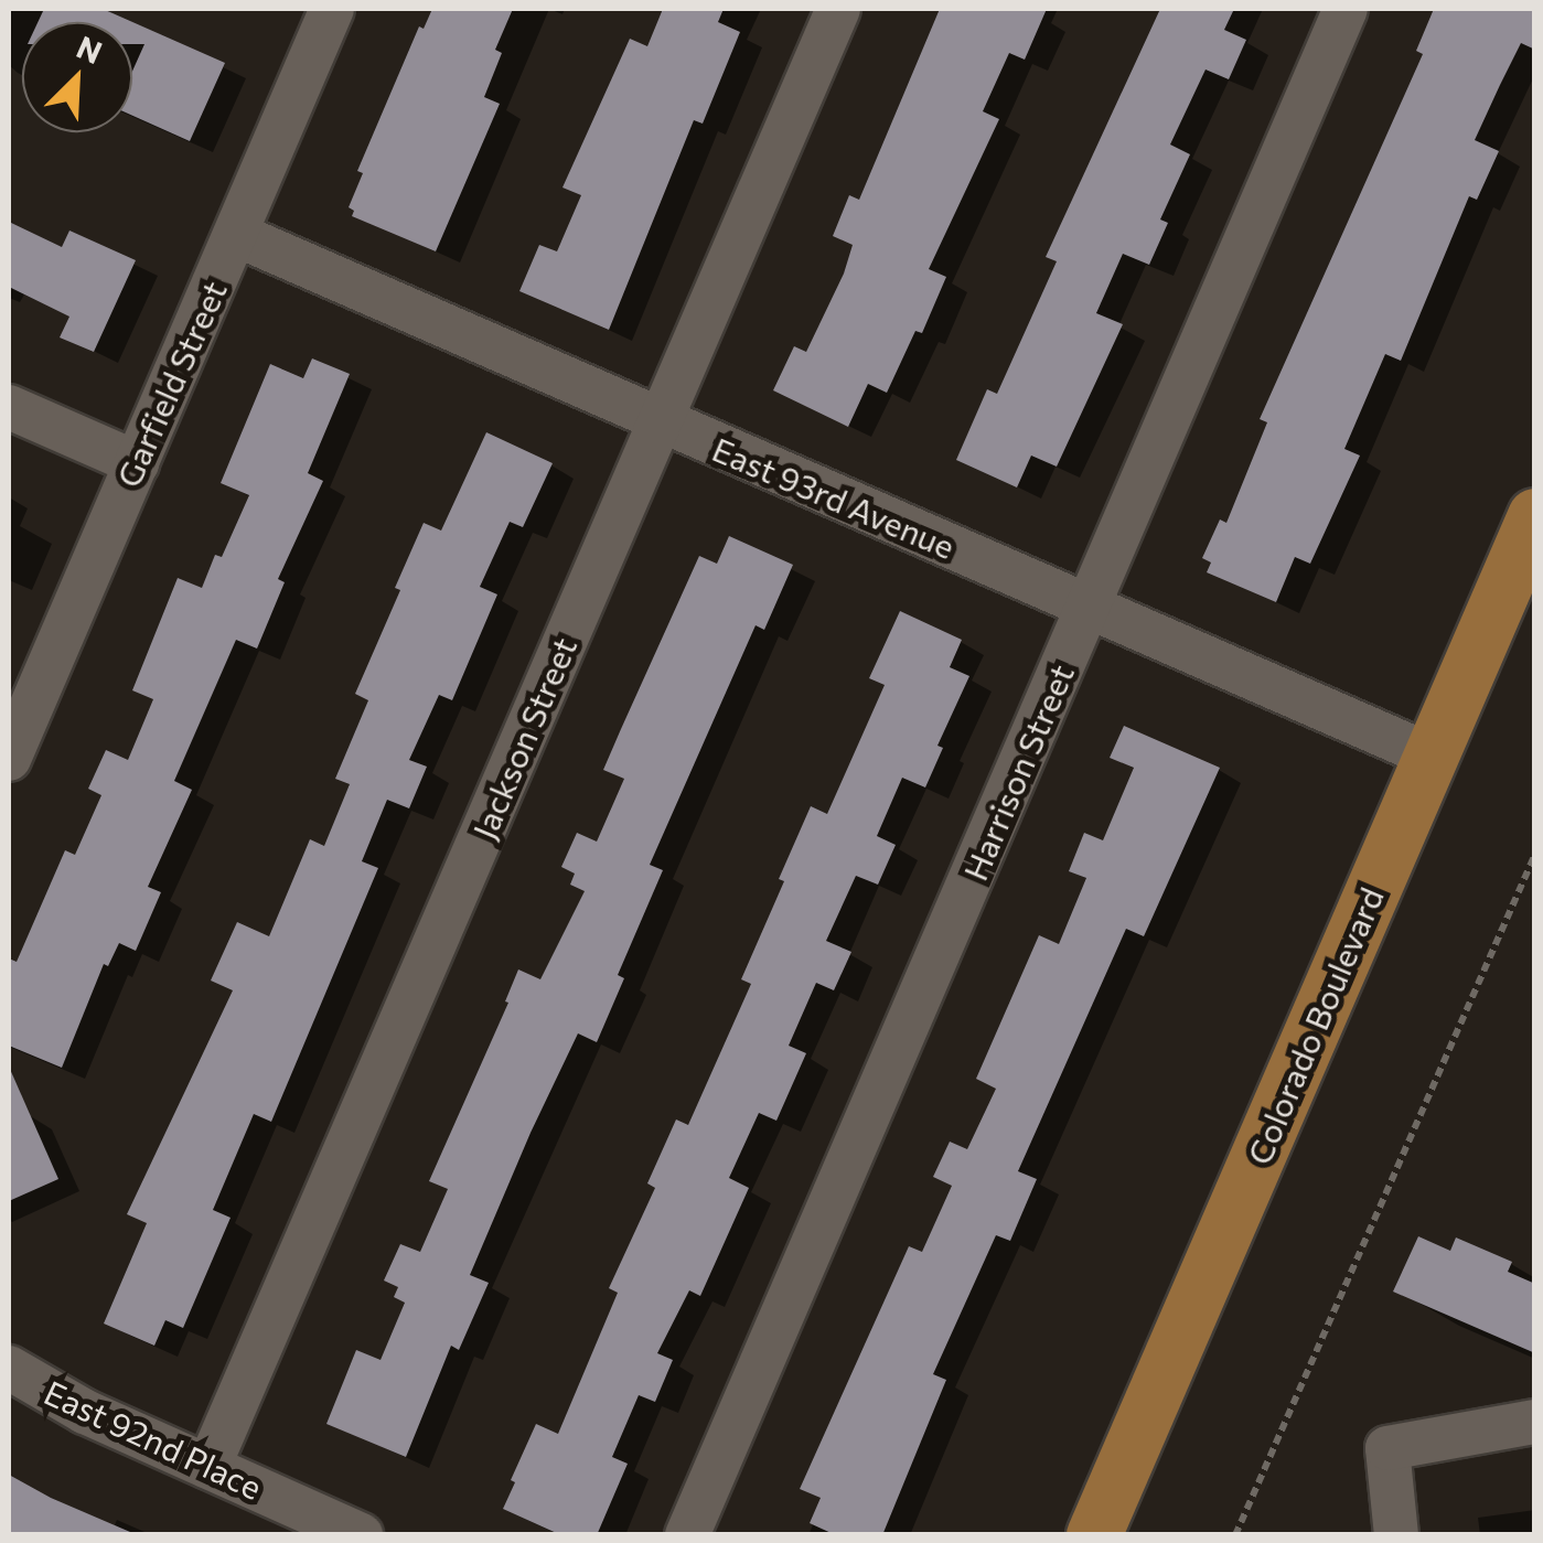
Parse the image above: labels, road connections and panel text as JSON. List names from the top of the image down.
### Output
{
  "streets": {
    "main road": ["Colorado Boulevard"],
    "street": [
      "Garfield Street",
      "East 93rd Avenue",
      "Jackson Street",
      "Harrison Street",
      "East 92nd Place"
    ]
  },
  "crossings": [
    ["Garfield Street", "East 93rd Avenue"],
    ["East 93rd Avenue", "Jackson Street"],
    ["East 93rd Avenue", "Harrison Street"],
    ["East 93rd Avenue", "Colorado Boulevard"],
    ["Jackson Street", "East 92nd Place"]
  ],
  "north": "top right"
}
